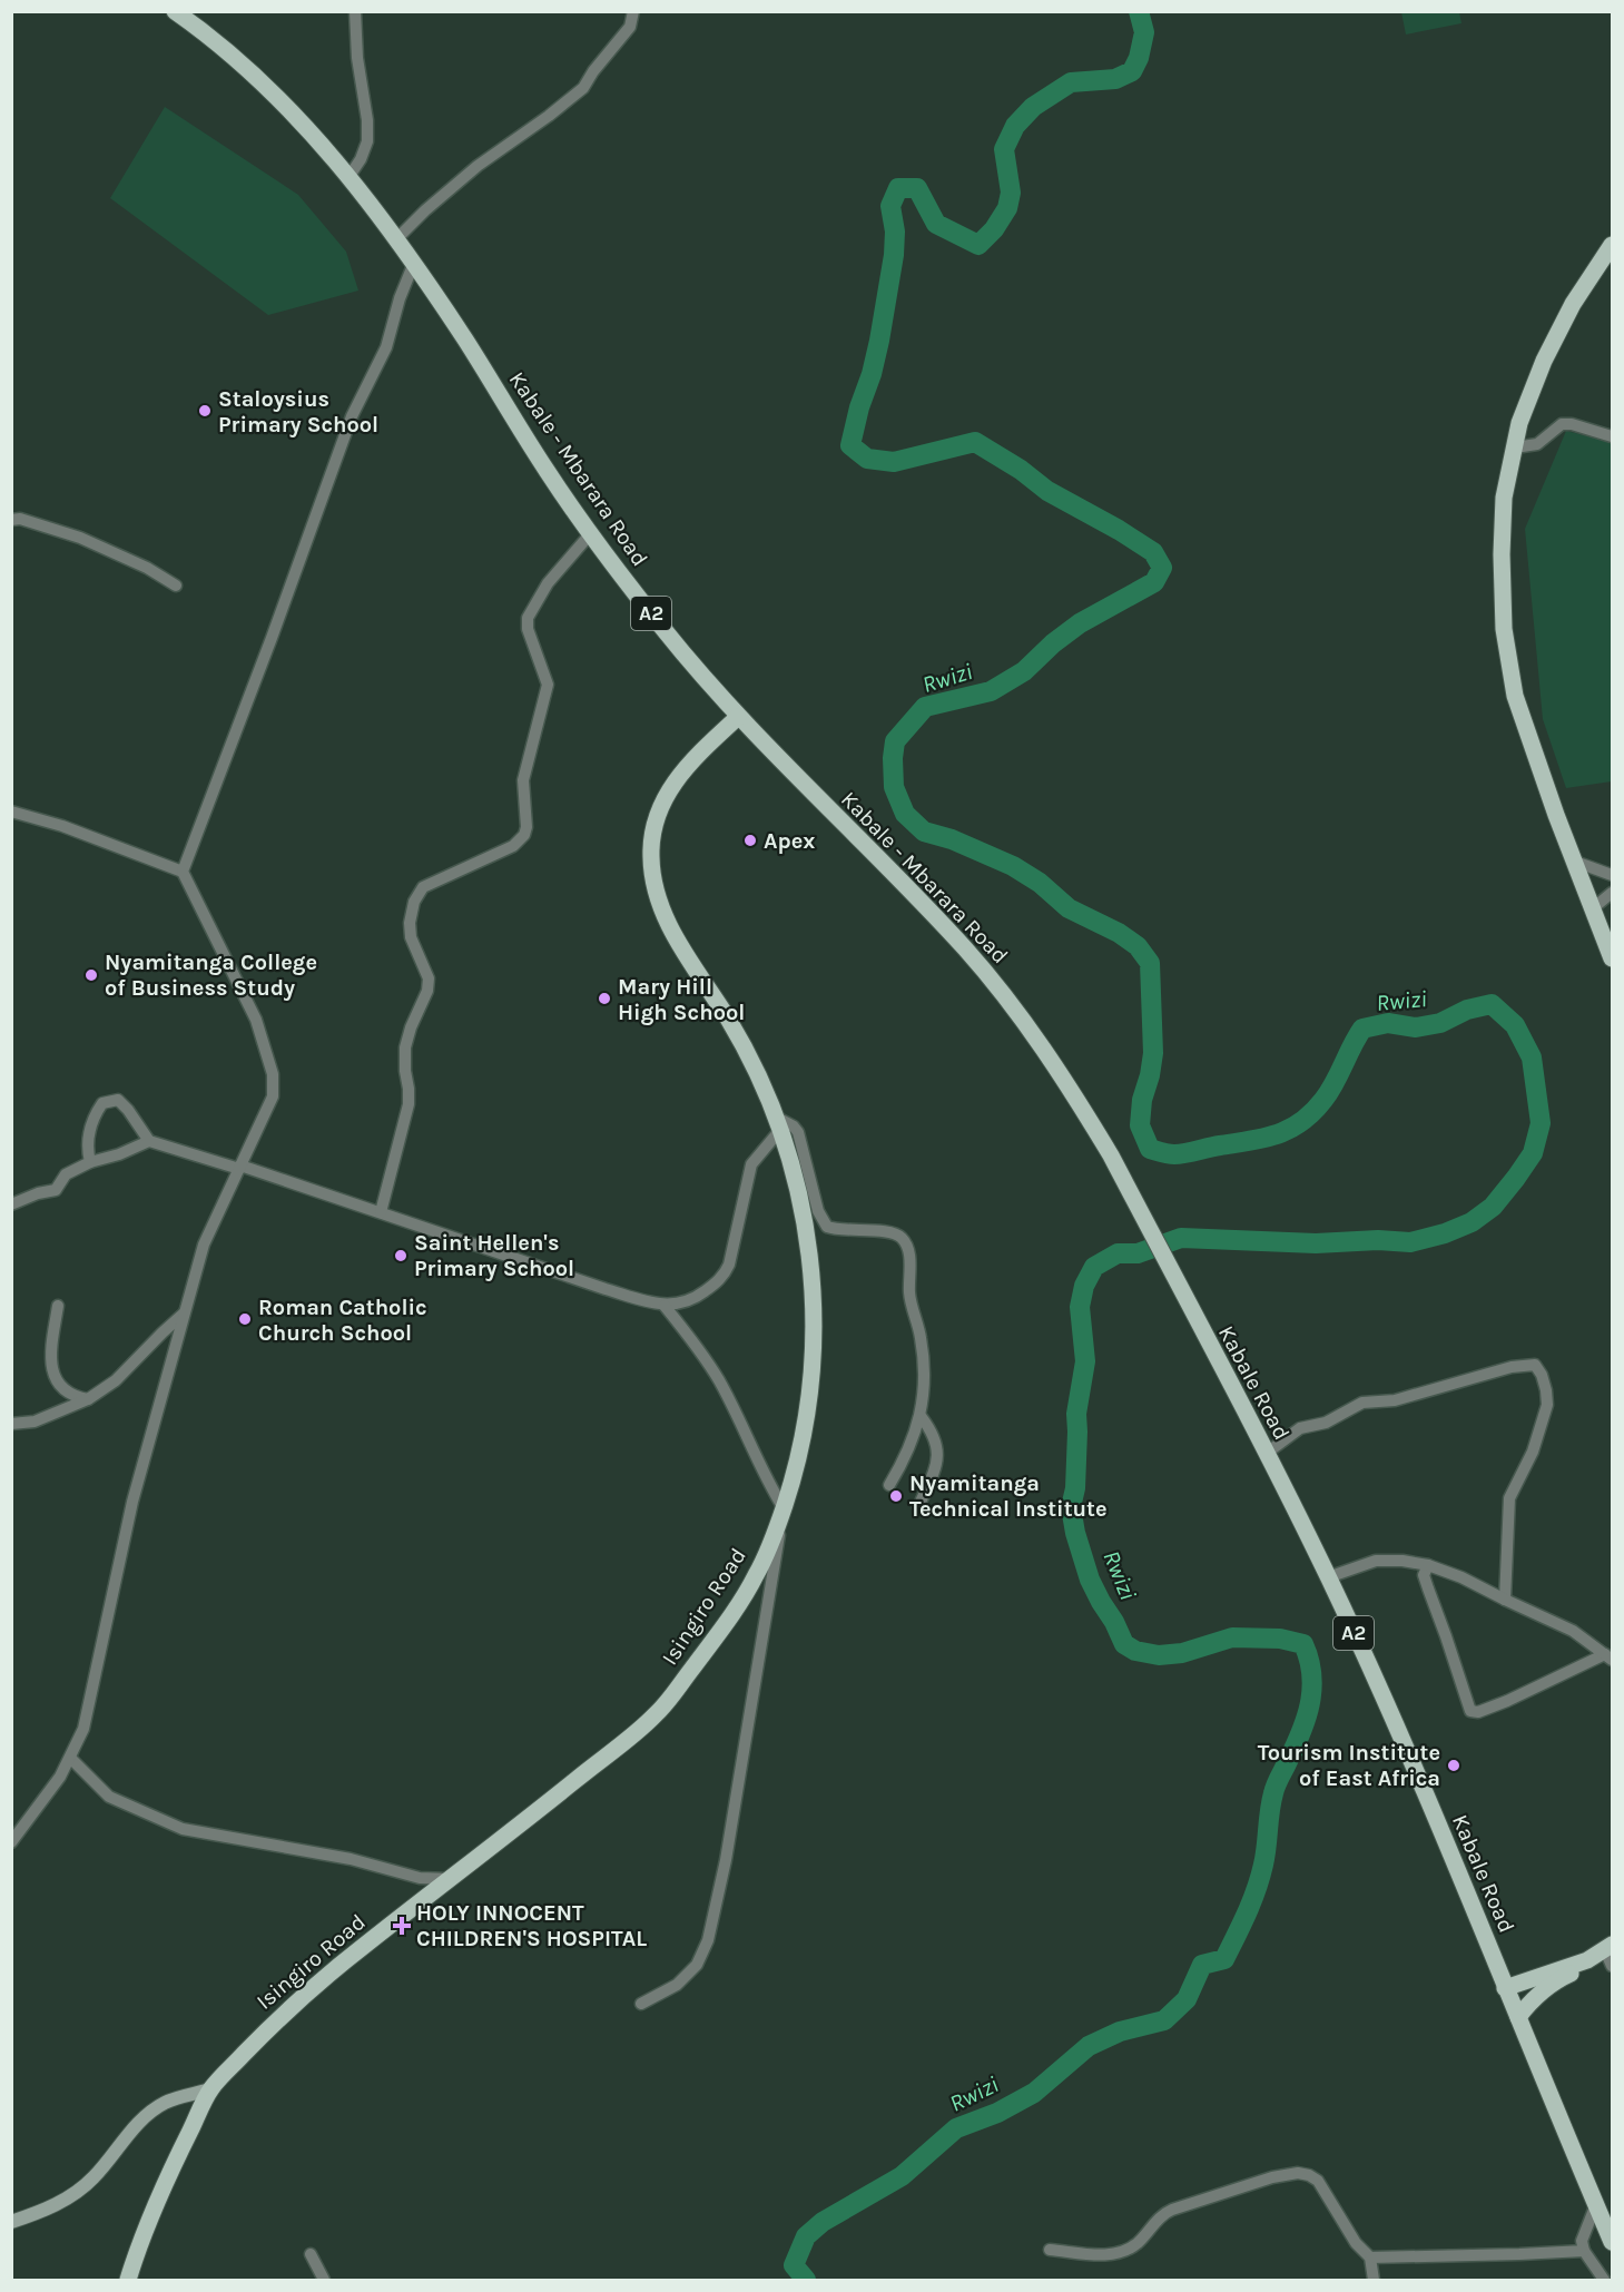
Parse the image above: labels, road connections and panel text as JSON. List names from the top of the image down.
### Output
{
  "streets": {
    "main road": [
      "Kabale - Mbarara Road",
      "A2",
      "Kabale Road",
      "Isingiro Road"
    ]
  },
  "crossings": [
    ["Kabale - Mbarara Road", "Kabale Road"],
    ["Kabale - Mbarara Road", "Isingiro Road"]
  ],
  "water": ["Rwizi"],
  "places": {
    "other": [
      "Staloysius Primary School",
      "Apex",
      "Nyamitanga College of Business Study",
      "Mary Hill High School",
      "Saint Hellen's Primary School",
      "Roman Catholic Church School",
      "Nyamitanga Technical Institute",
      "Tourism Institute of East Africa"
    ],
    "health": ["HOLY INNOCENT CHILDREN'S HOSPITAL"]
  }
}
